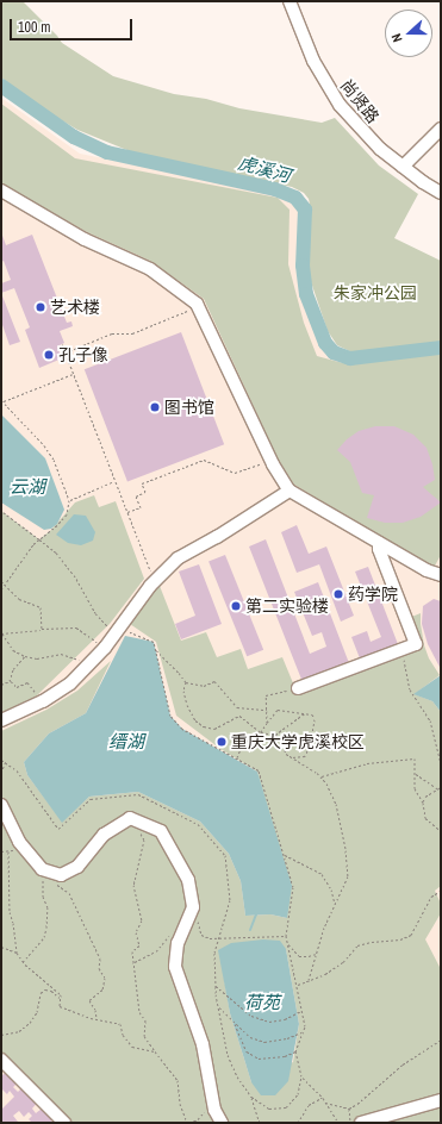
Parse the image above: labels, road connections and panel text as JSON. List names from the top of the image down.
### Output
{
  "streets": {
    "street": ["尚贤路"]
  },
  "water": [
    "虎溪河",
    "云湖",
    "缙湖",
    "荷苑"
  ],
  "parks": ["朱家冲公园"],
  "places": [
    "艺术楼",
    "孔子像",
    "图书馆",
    "药学院",
    "第二实验楼",
    "重庆大学虎溪校区"
  ],
  "scale_bar": "100 m",
  "north": "left"
}
